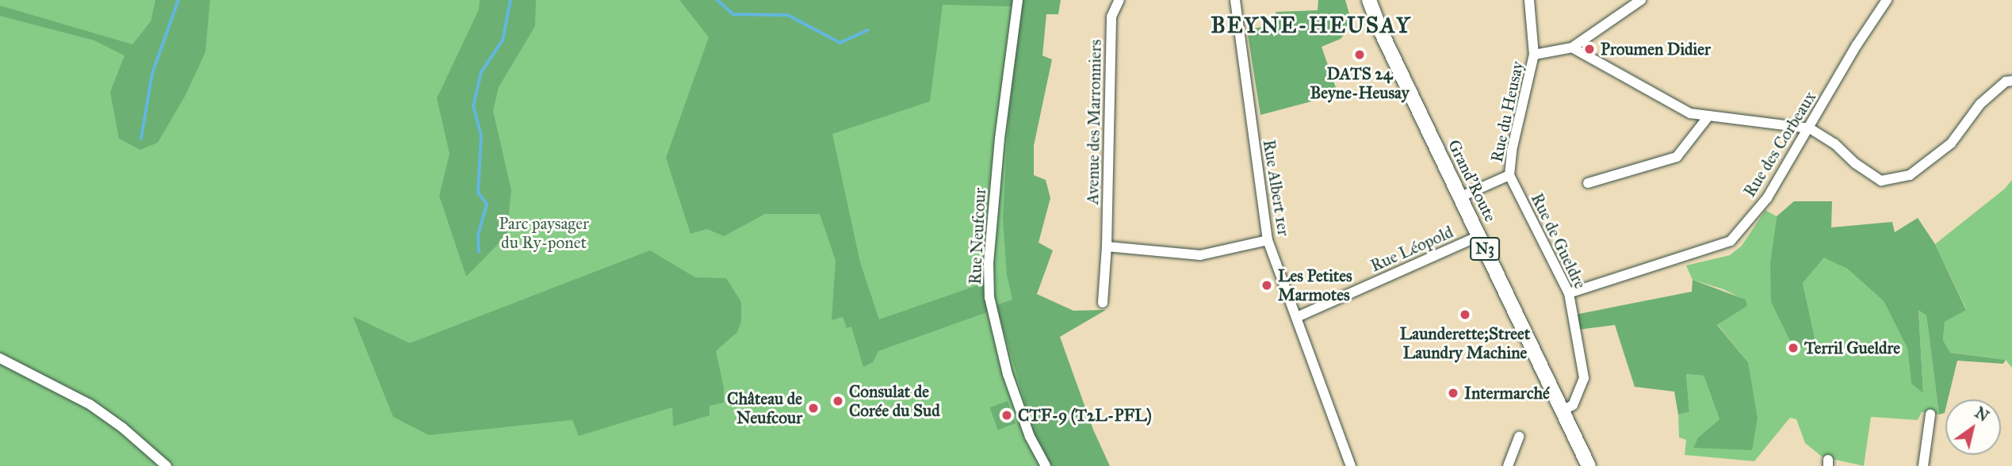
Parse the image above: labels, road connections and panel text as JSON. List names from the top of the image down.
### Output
{
  "streets": {
    "main road": ["Grand'Route", "N3"],
    "street": [
      "Rue du Heusay",
      "Avenue des Marronniers",
      "Rue des Corbeaux",
      "Rue Albert 1er",
      "Rue Neufcour",
      "Rue de Gueldre",
      "Rue Léopold"
    ]
  },
  "crossings": [
    ["Rue du Heusay", "Grand'Route"],
    ["Rue du Heusay", "Rue de Gueldre"],
    ["Rue des Corbeaux", "Rue de Gueldre"],
    ["Grand'Route", "Rue de Gueldre"],
    ["Grand'Route", "Rue Léopold"],
    ["Rue Albert 1er", "Rue Léopold"]
  ],
  "districts": ["BEYNE-HEUSAY"],
  "parks": ["Parc paysager du Ry-ponet"],
  "places": [
    "Proumen Didier",
    "DATS 24 Beyne-Heusay",
    "Les Petites Marmotes",
    "Launderette;Street Laundry Machine",
    "Terril Gueldre",
    "Intermarché",
    "Consulat de Corée du Sud",
    "Château de Neufcour",
    "CTF-9 (T2L-PFL)"
  ],
  "north": "top right"
}
